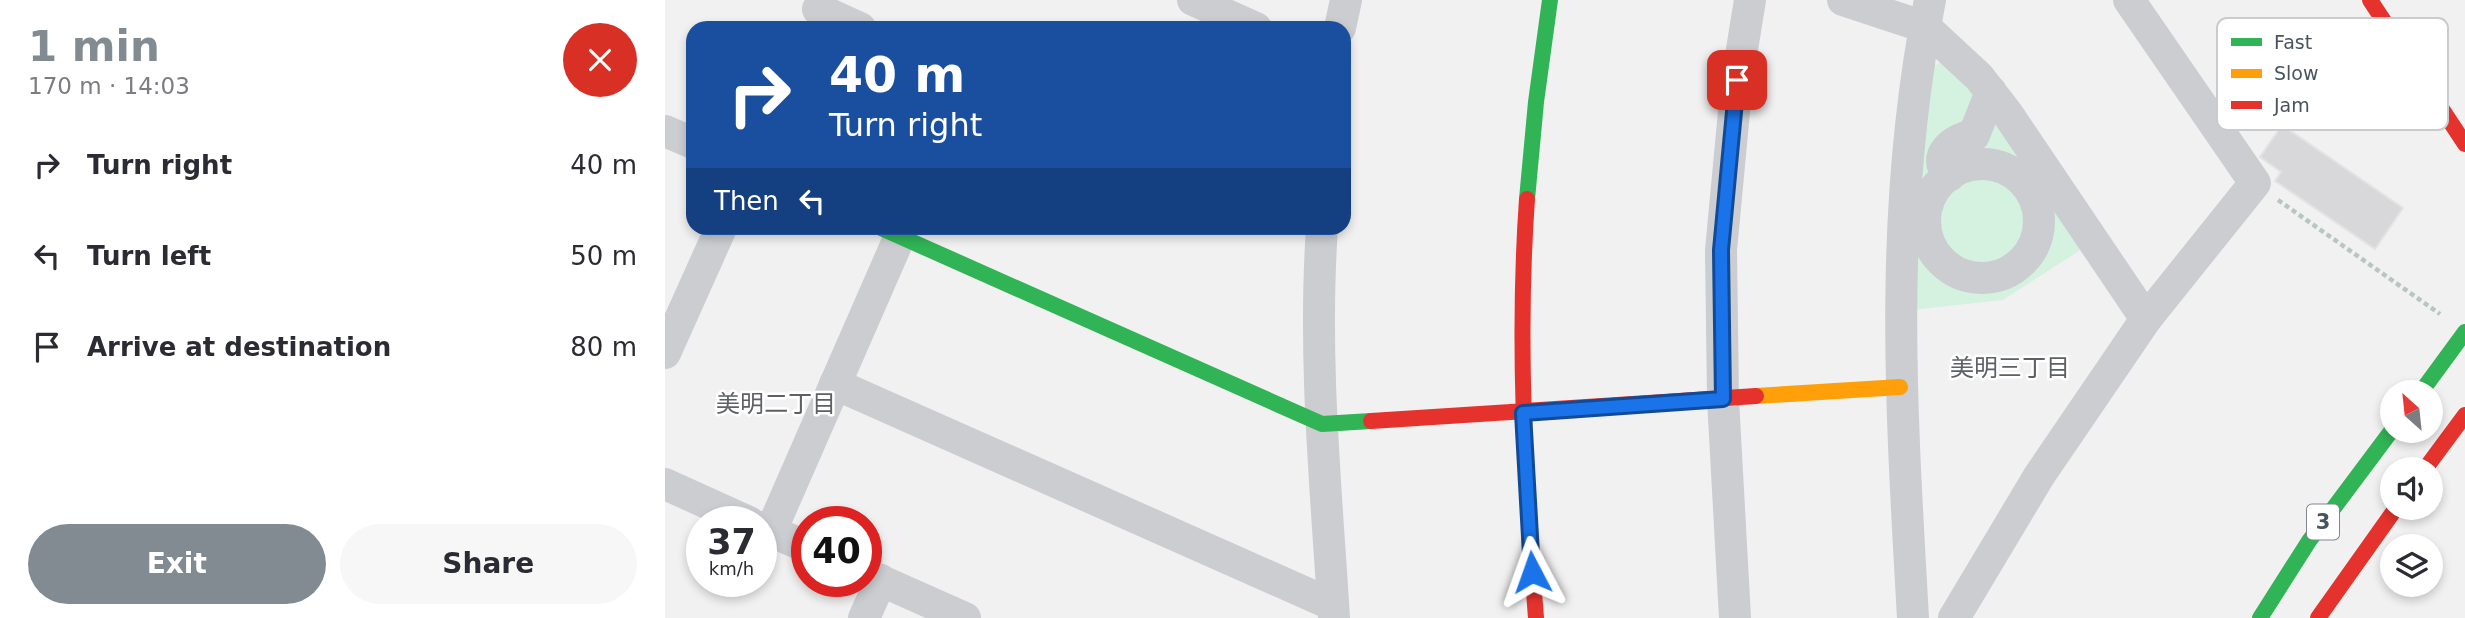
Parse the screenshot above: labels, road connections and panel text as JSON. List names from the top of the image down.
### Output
{
  "streets": {
    "main road": ["3"]
  },
  "districts": ["美明三丁目", "美明二丁目"],
  "legend": ["Fast", "Slow", "Jam"],
  "north": "top left",
  "page": {
    "heading": ["1 min", "170 m · 14:03"],
    "turn": ["40 m", "Turn right"],
    "list": [
      {
        "name": "Turn right",
        "value": "40 m"
      },
      {
        "name": "Turn left",
        "value": "50 m"
      },
      {
        "name": "Arrive at destination",
        "value": "80 m"
      }
    ],
    "then": "Then",
    "speed": "37 km/h",
    "limit": "40",
    "buttons": ["Exit", "Share"]
  }
}
